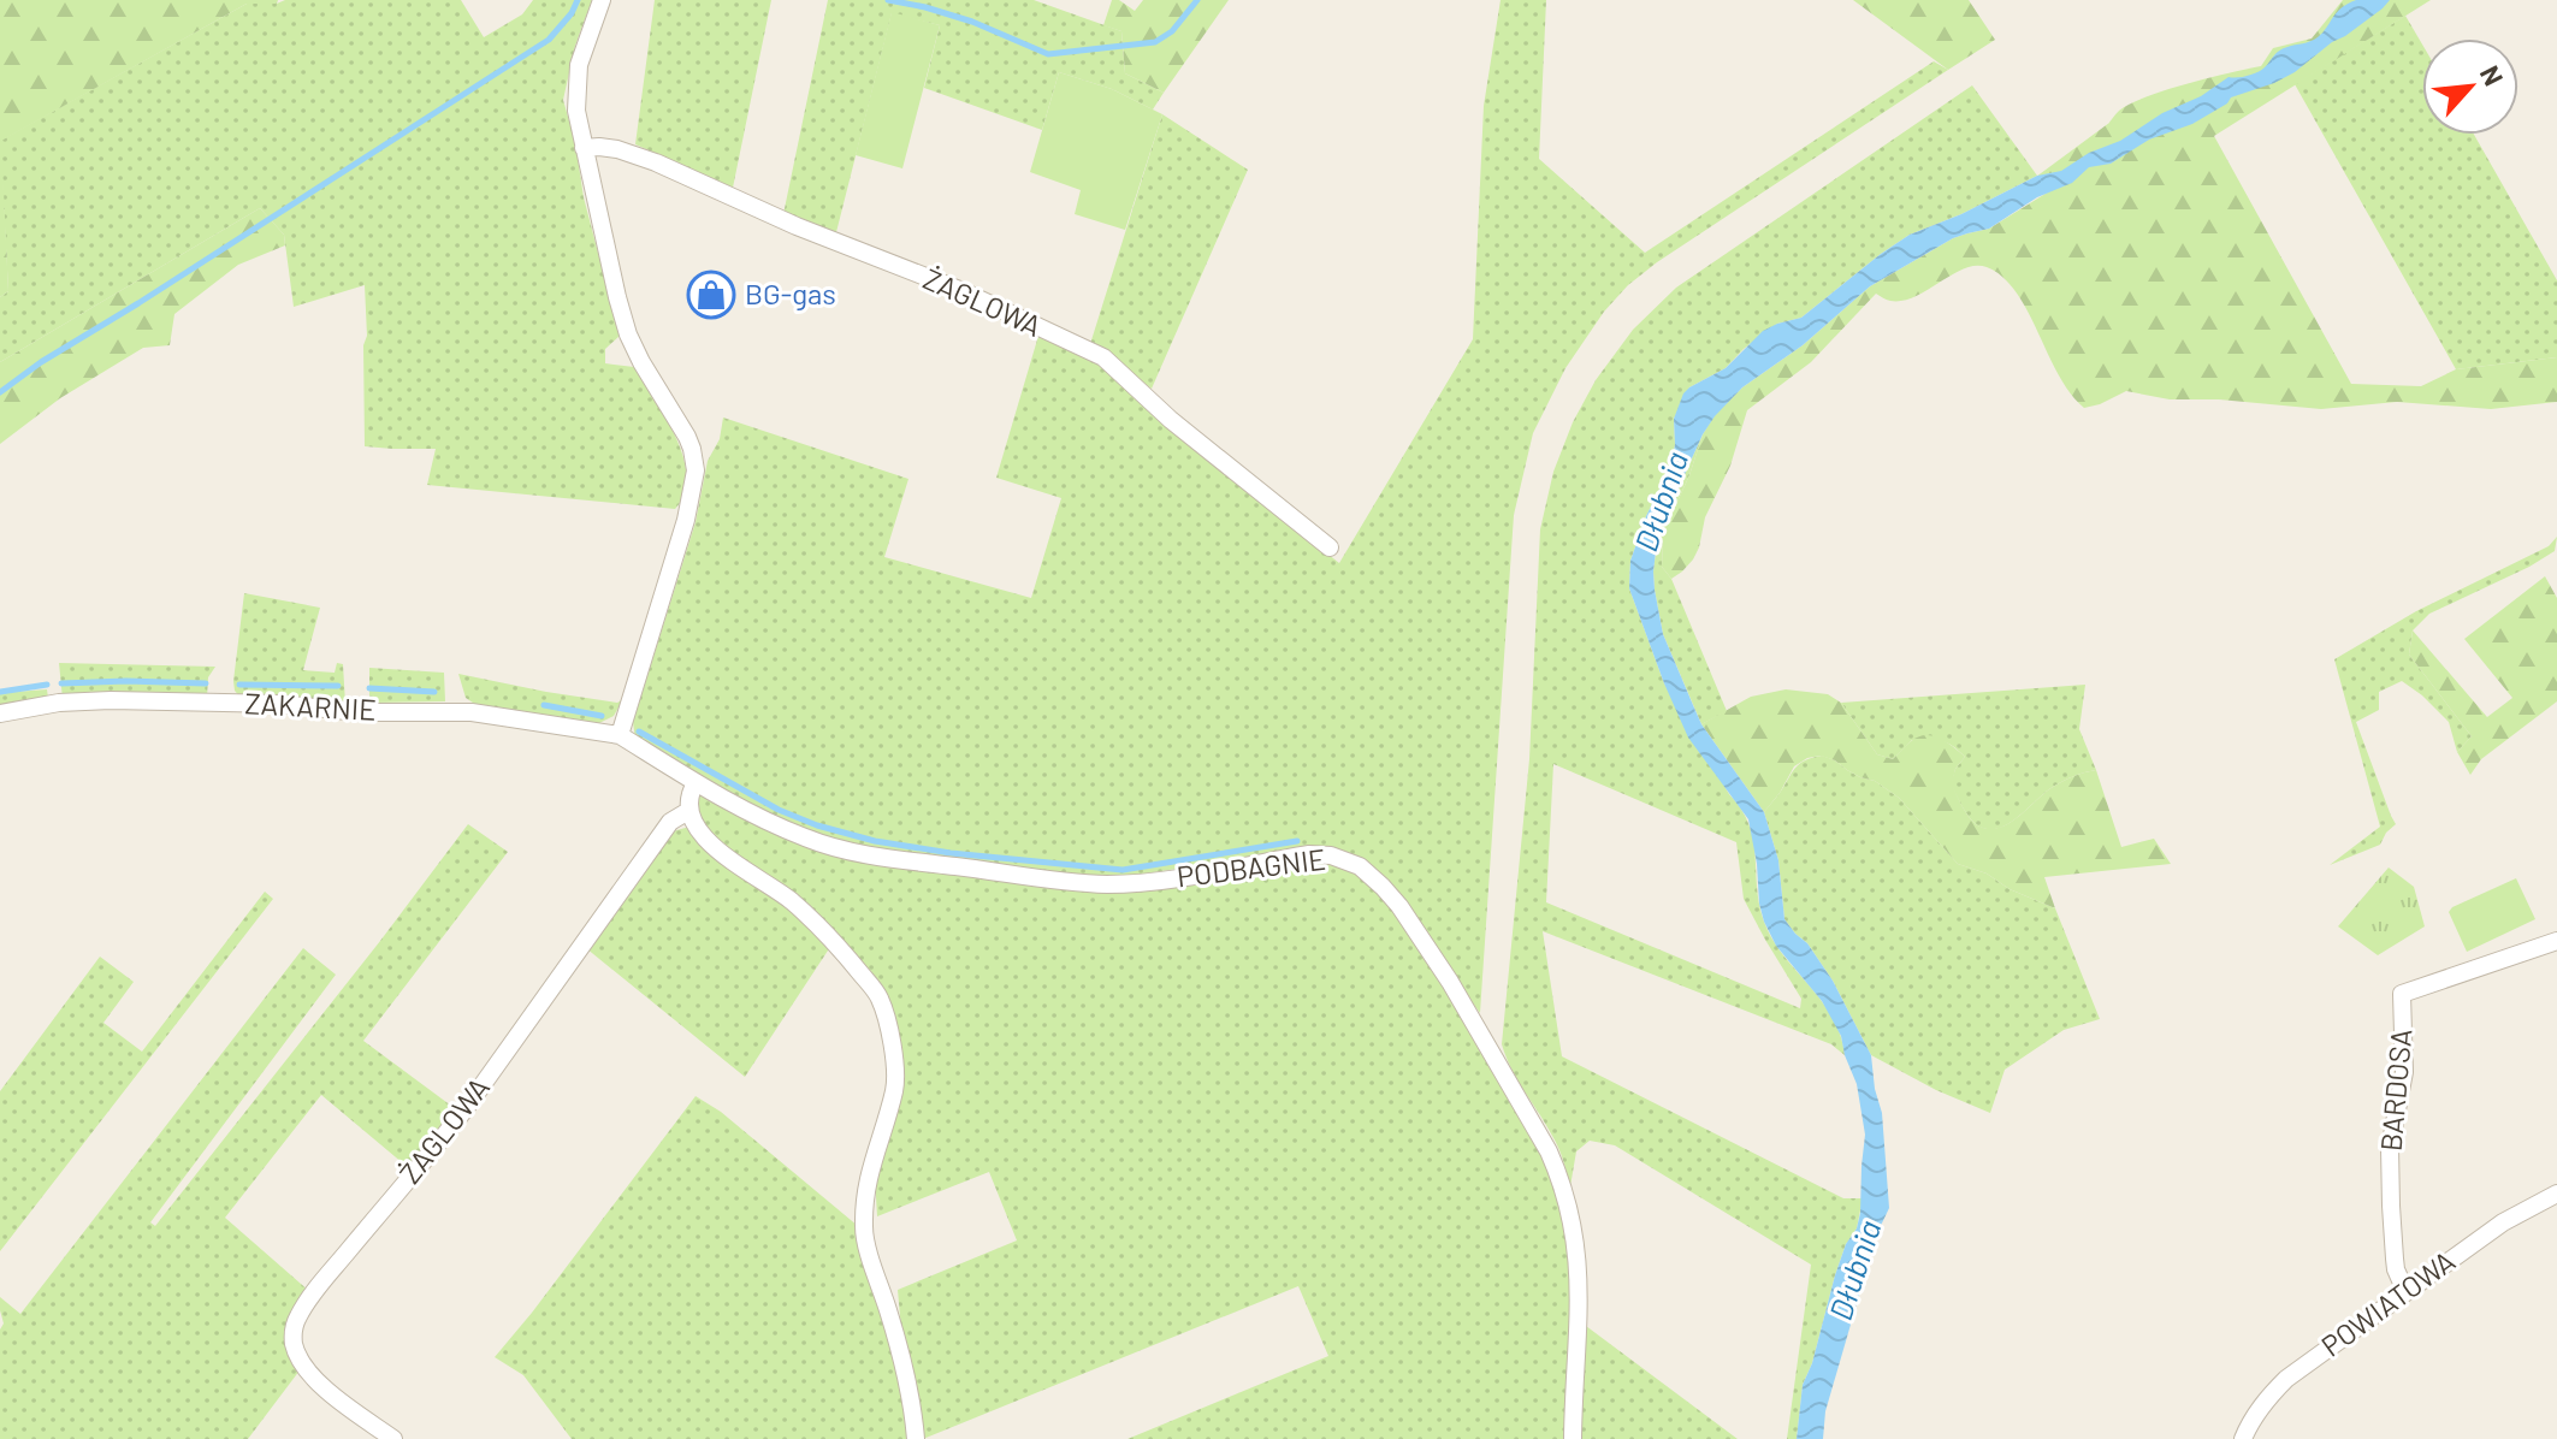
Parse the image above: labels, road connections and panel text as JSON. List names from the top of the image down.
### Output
{
  "streets": {
    "street": [
      "ŻAGLOWA",
      "ZAKARNIE",
      "PODBAGNIE",
      "BARDOSA",
      "POWIATOWA"
    ]
  },
  "crossings": [
    ["BARDOSA", "POWIATOWA"]
  ],
  "water": ["Dłubnia"],
  "places": {
    "shop": ["BG-gas"]
  },
  "north": "top right"
}
